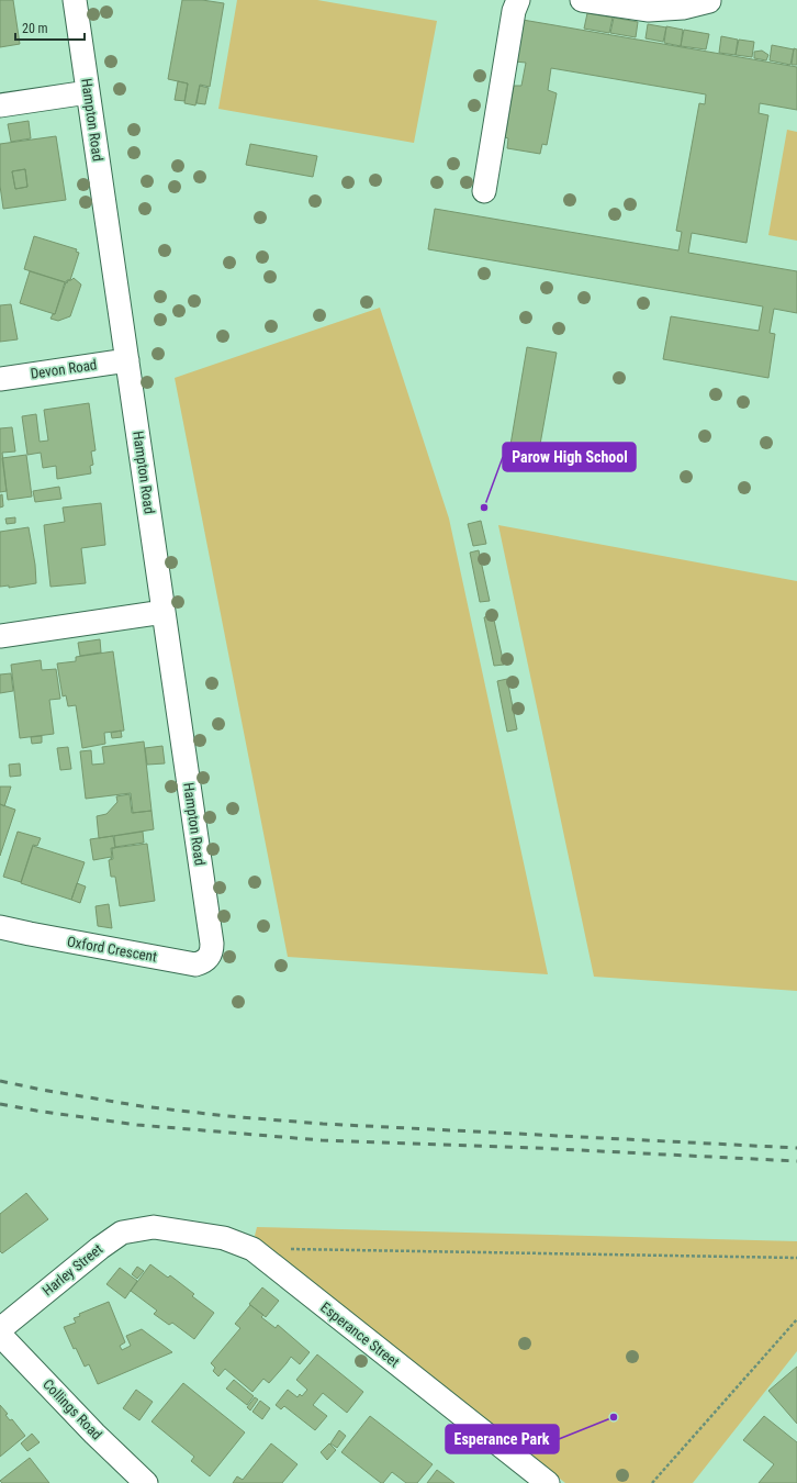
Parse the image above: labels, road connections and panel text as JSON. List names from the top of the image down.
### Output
{
  "streets": {
    "street": [
      "Hampton Road",
      "Devon Road",
      "Oxford Crescent",
      "Harley Street",
      "Esperance Street",
      "Collings Road"
    ]
  },
  "crossings": [
    ["Hampton Road", "Devon Road"],
    ["Hampton Road", "Oxford Crescent"],
    ["Harley Street", "Esperance Street"]
  ],
  "places": ["Parow High School", "Esperance Park"],
  "scale_bar": "20 m"
}
